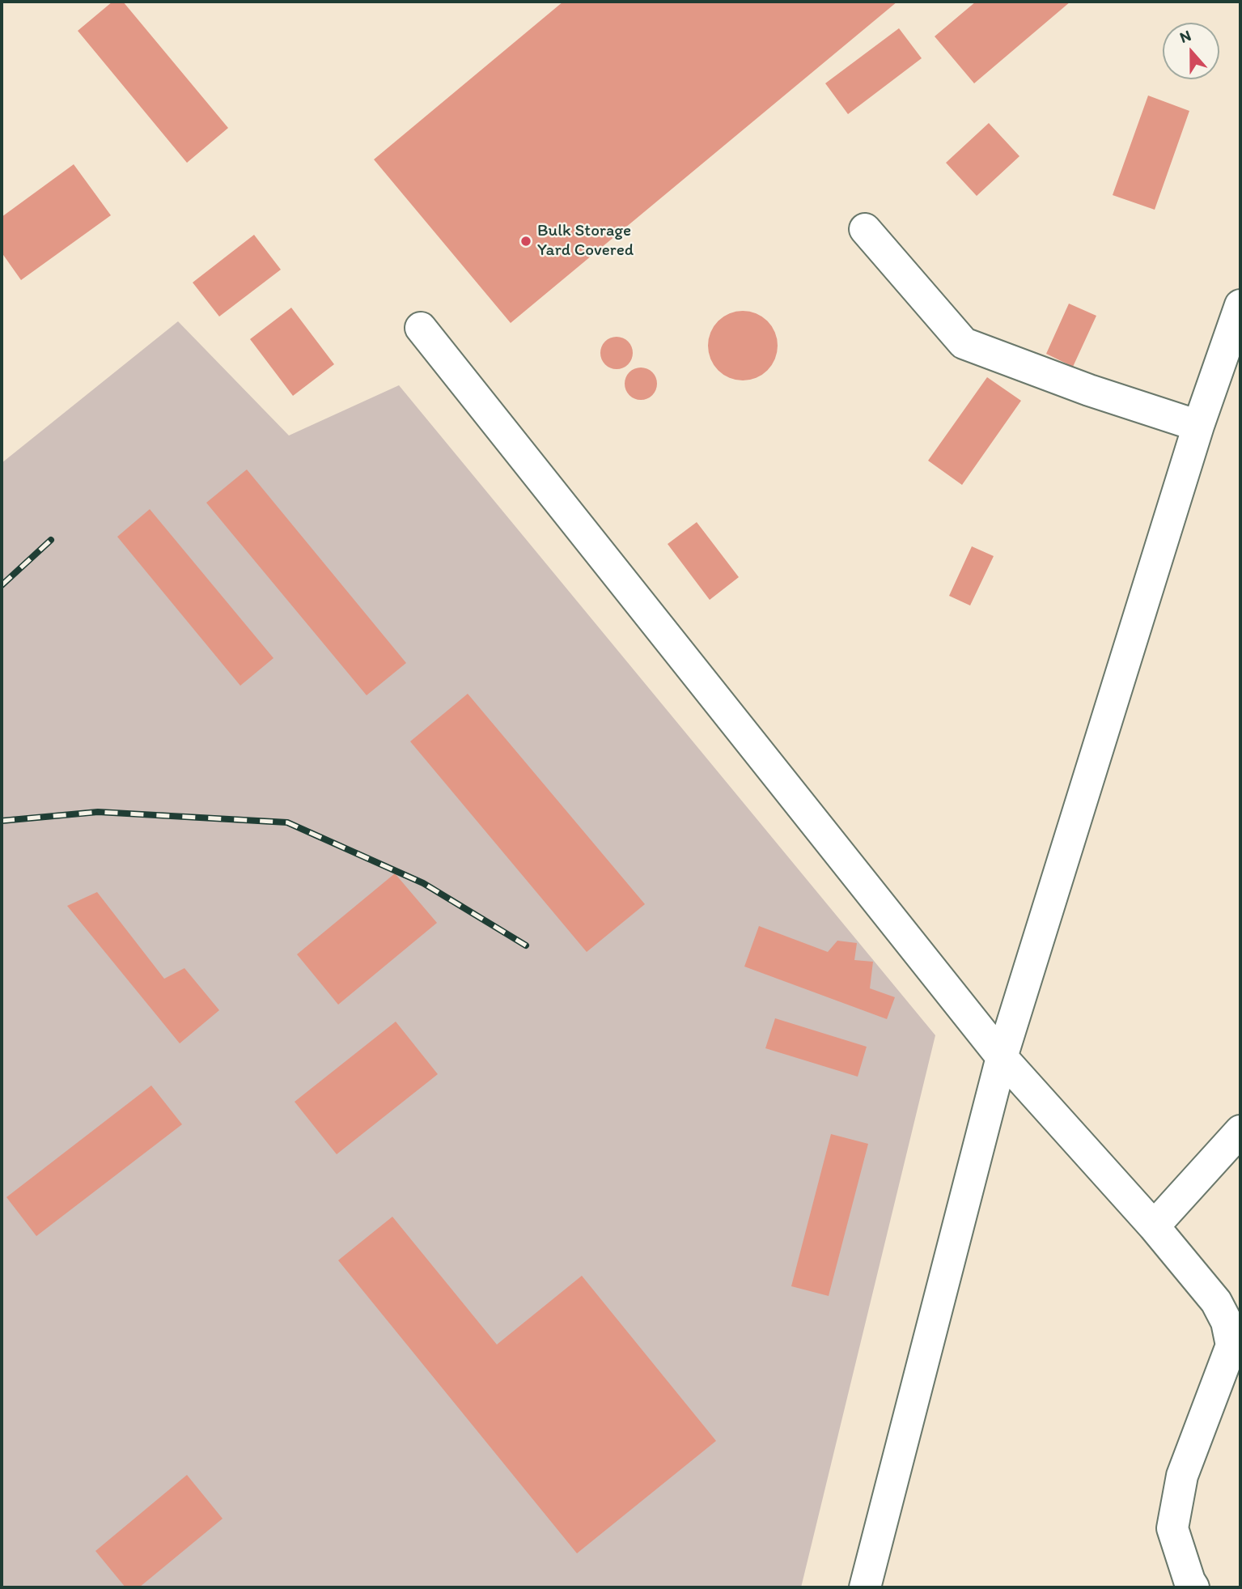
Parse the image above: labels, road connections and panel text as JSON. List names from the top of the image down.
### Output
{
  "places": ["Bulk Storage Yard Covered"],
  "north": "top"
}
